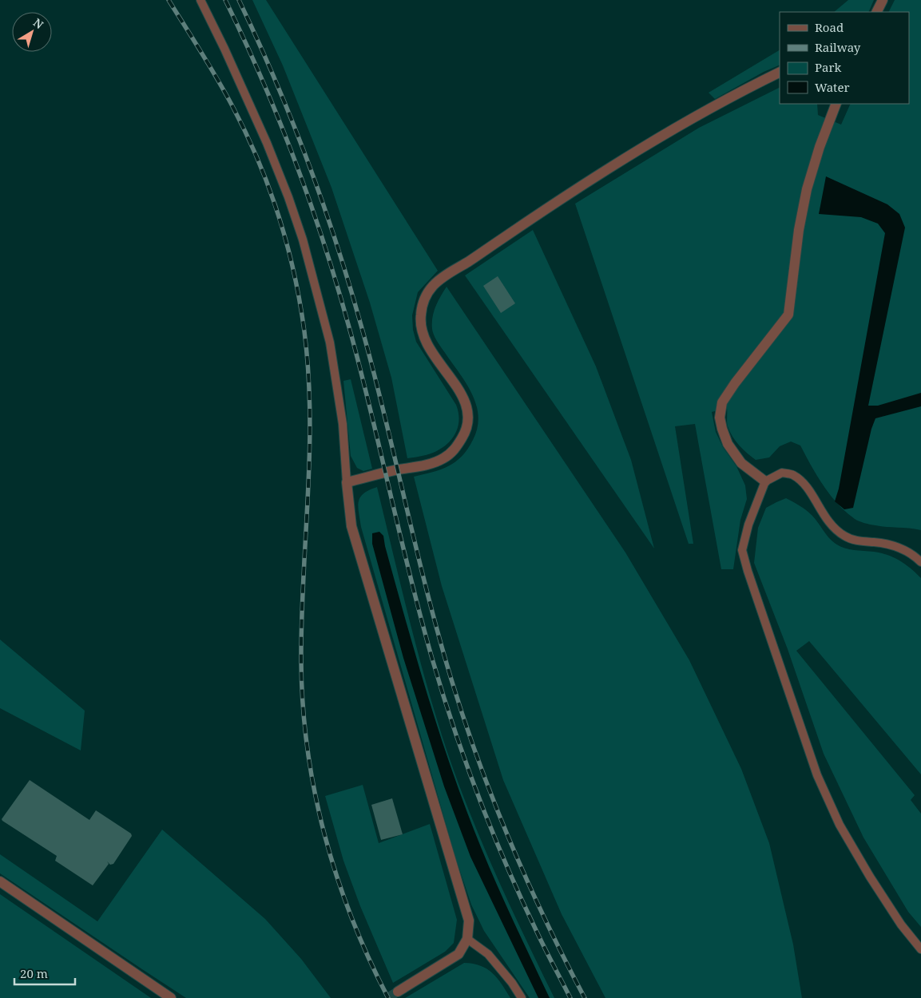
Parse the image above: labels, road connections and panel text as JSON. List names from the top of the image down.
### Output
{
  "legend": [
    "Road",
    "Railway",
    "Park",
    "Water"
  ],
  "scale_bar": "20 m",
  "north": "top right"
}
